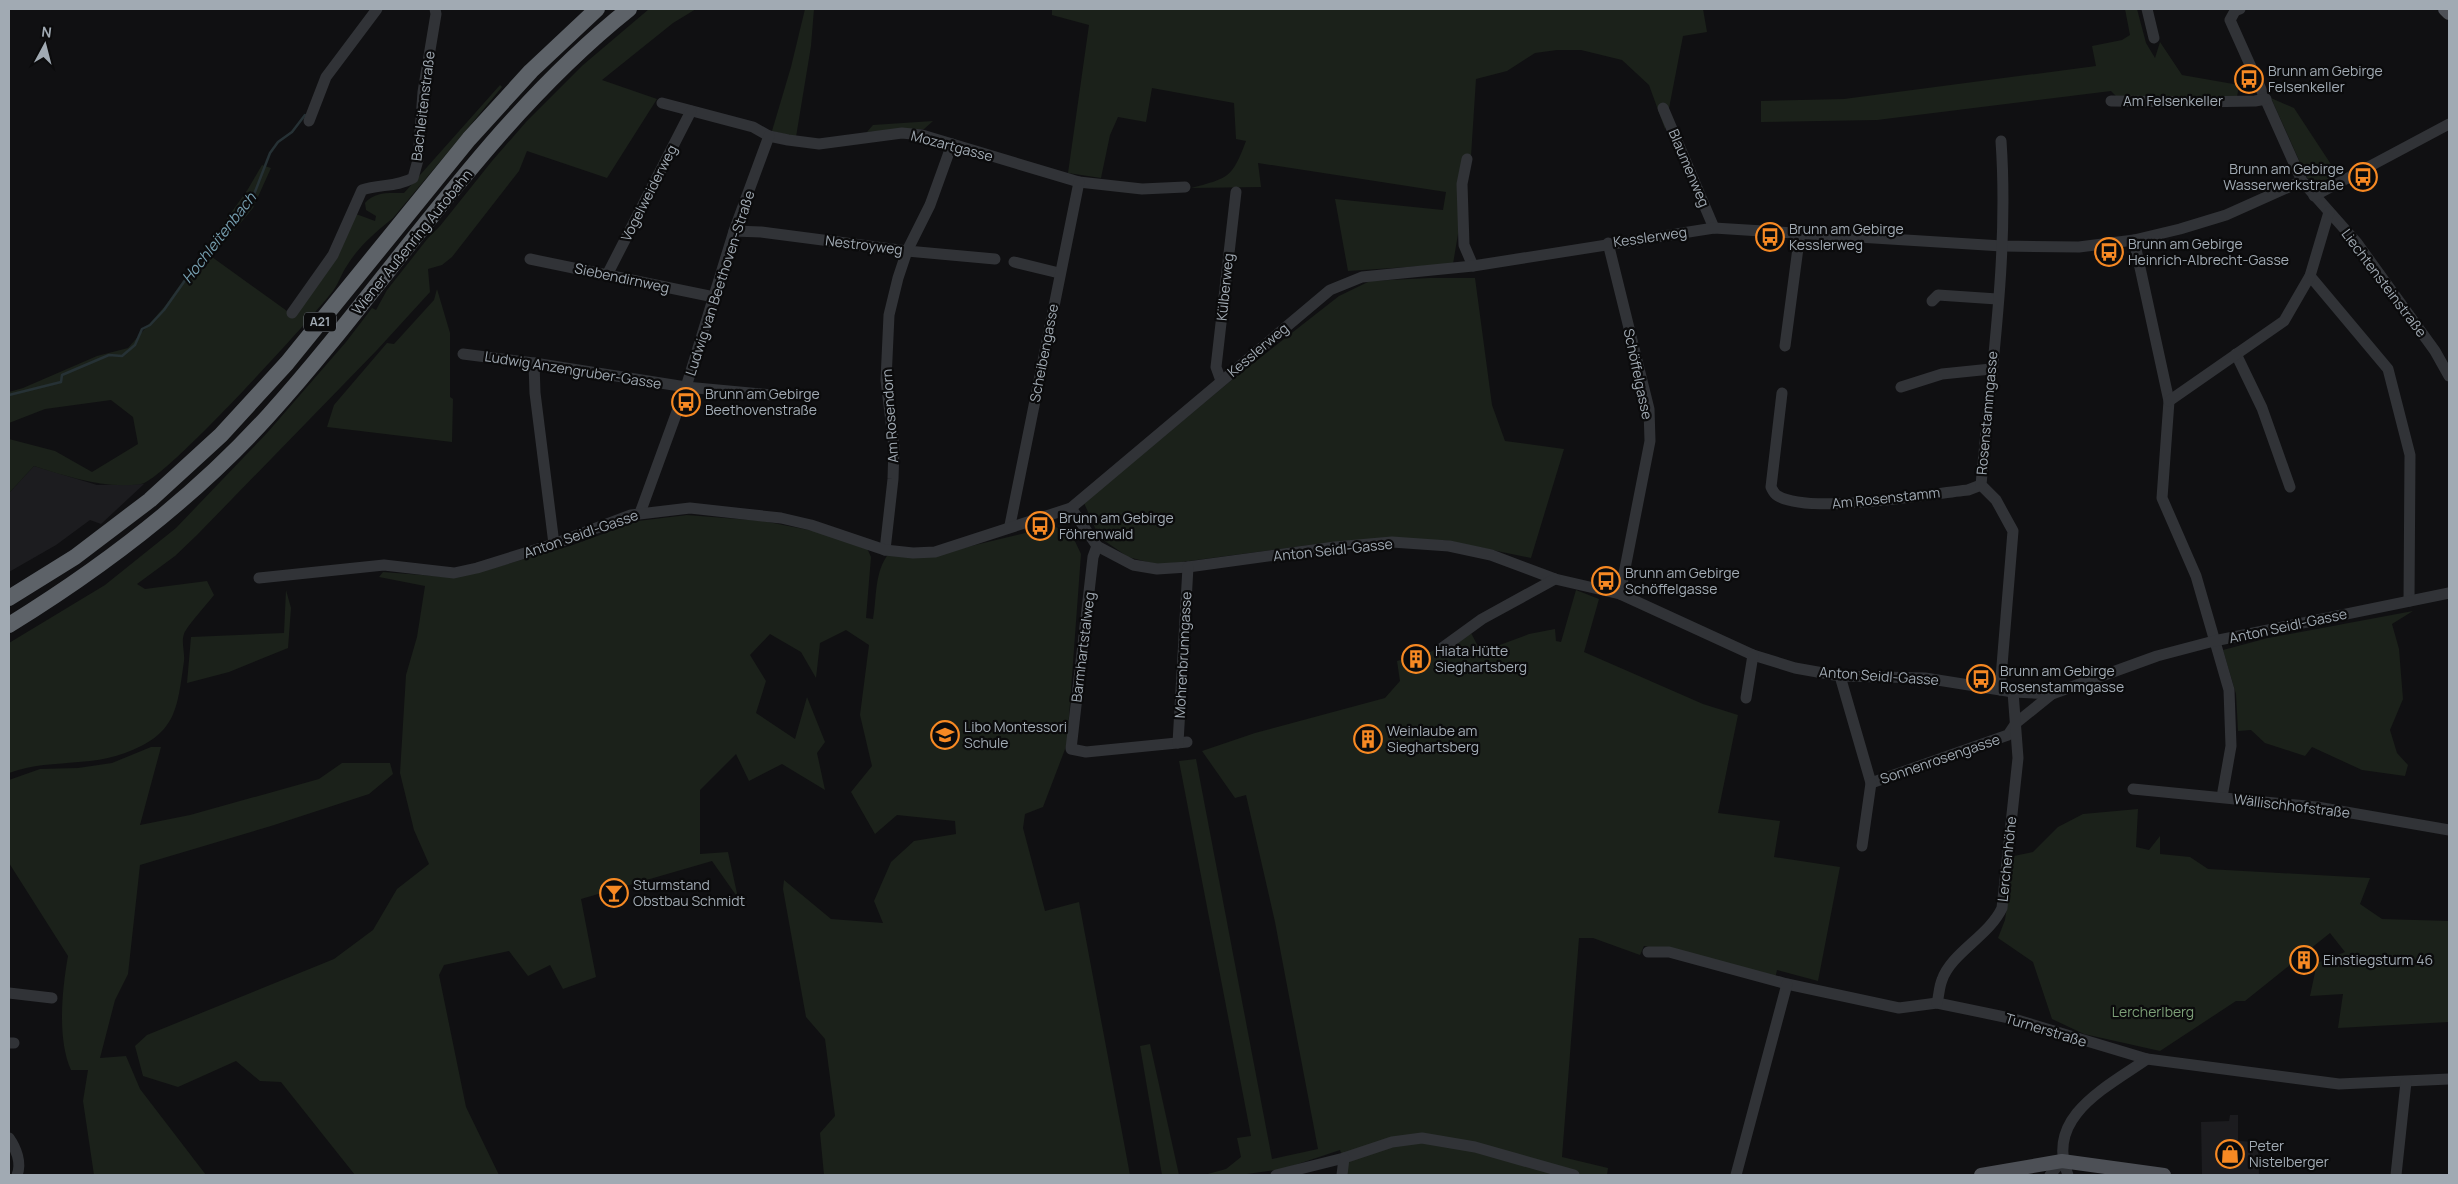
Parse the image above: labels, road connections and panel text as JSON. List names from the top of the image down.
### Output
{
  "streets": {
    "highway": ["Wiener Außenring Autobahn", "A21"],
    "street": [
      "Am Felsenkeller",
      "Bachleitenstraße",
      "Mozartgasse",
      "Blaumenweg",
      "Vogelweiderweg",
      "Kesslerweg",
      "Nestroyweg",
      "Siebendirnweg",
      "Ludwig van Beethoven-Straße",
      "Liechtensteinstraße",
      "Külberweg",
      "Scheibengasse",
      "Ludwig Anzengruber-Gasse",
      "Schöffelgasse",
      "Rosenstammgasse",
      "Am Rosendorn",
      "Am Rosenstamm",
      "Anton Seidl-Gasse",
      "Barmhartstalweg",
      "Mohrenbrunngasse",
      "Sonnenrosengasse",
      "Wällischhofstraße",
      "Lerchenhöhe",
      "Turnerstraße"
    ]
  },
  "crossings": [
    ["Am Felsenkeller", "Liechtensteinstraße"],
    ["Mozartgasse", "Vogelweiderweg"],
    ["Mozartgasse", "Ludwig van Beethoven-Straße"],
    ["Mozartgasse", "Scheibengasse"],
    ["Mozartgasse", "Am Rosendorn"],
    ["Blaumenweg", "Kesslerweg"],
    ["Vogelweiderweg", "Siebendirnweg"],
    ["Kesslerweg", "Liechtensteinstraße"],
    ["Kesslerweg", "Külberweg"],
    ["Kesslerweg", "Schöffelgasse"],
    ["Kesslerweg", "Rosenstammgasse"],
    ["Kesslerweg", "Anton Seidl-Gasse"],
    ["Nestroyweg", "Ludwig van Beethoven-Straße"],
    ["Nestroyweg", "Am Rosendorn"],
    ["Siebendirnweg", "Ludwig van Beethoven-Straße"],
    ["Ludwig van Beethoven-Straße", "Ludwig Anzengruber-Gasse"],
    ["Ludwig van Beethoven-Straße", "Anton Seidl-Gasse"],
    ["Scheibengasse", "Anton Seidl-Gasse"],
    ["Schöffelgasse", "Anton Seidl-Gasse"],
    ["Rosenstammgasse", "Am Rosenstamm"],
    ["Rosenstammgasse", "Anton Seidl-Gasse"],
    ["Am Rosendorn", "Anton Seidl-Gasse"],
    ["Anton Seidl-Gasse", "Barmhartstalweg"],
    ["Anton Seidl-Gasse", "Mohrenbrunngasse"],
    ["Anton Seidl-Gasse", "Sonnenrosengasse"],
    ["Anton Seidl-Gasse", "Lerchenhöhe"],
    ["Barmhartstalweg", "Mohrenbrunngasse"],
    ["Sonnenrosengasse", "Lerchenhöhe"],
    ["Lerchenhöhe", "Turnerstraße"]
  ],
  "water": ["Hochleitenbach"],
  "parks": ["Lercherlberg"],
  "places": {
    "bus stop": [
      "Brunn am Gebirge Felsenkeller",
      "Brunn am Gebirge Wasserwerkstraße",
      "Brunn am Gebirge Kesslerweg",
      "Brunn am Gebirge Heinrich-Albrecht-Gasse",
      "Brunn am Gebirge Beethovenstraße",
      "Brunn am Gebirge Föhrenwald",
      "Brunn am Gebirge Schöffelgasse",
      "Brunn am Gebirge Rosenstammgasse"
    ],
    "building": ["Hiata Hütte Sieghartsberg", "Weinlaube am Sieghartsberg", "Einstiegsturm 46"],
    "school or university": ["Libo Montessori Schule"],
    "bar": ["Sturmstand Obstbau Schmidt"],
    "shop": ["Peter Nistelberger"]
  },
  "north": "top"
}
